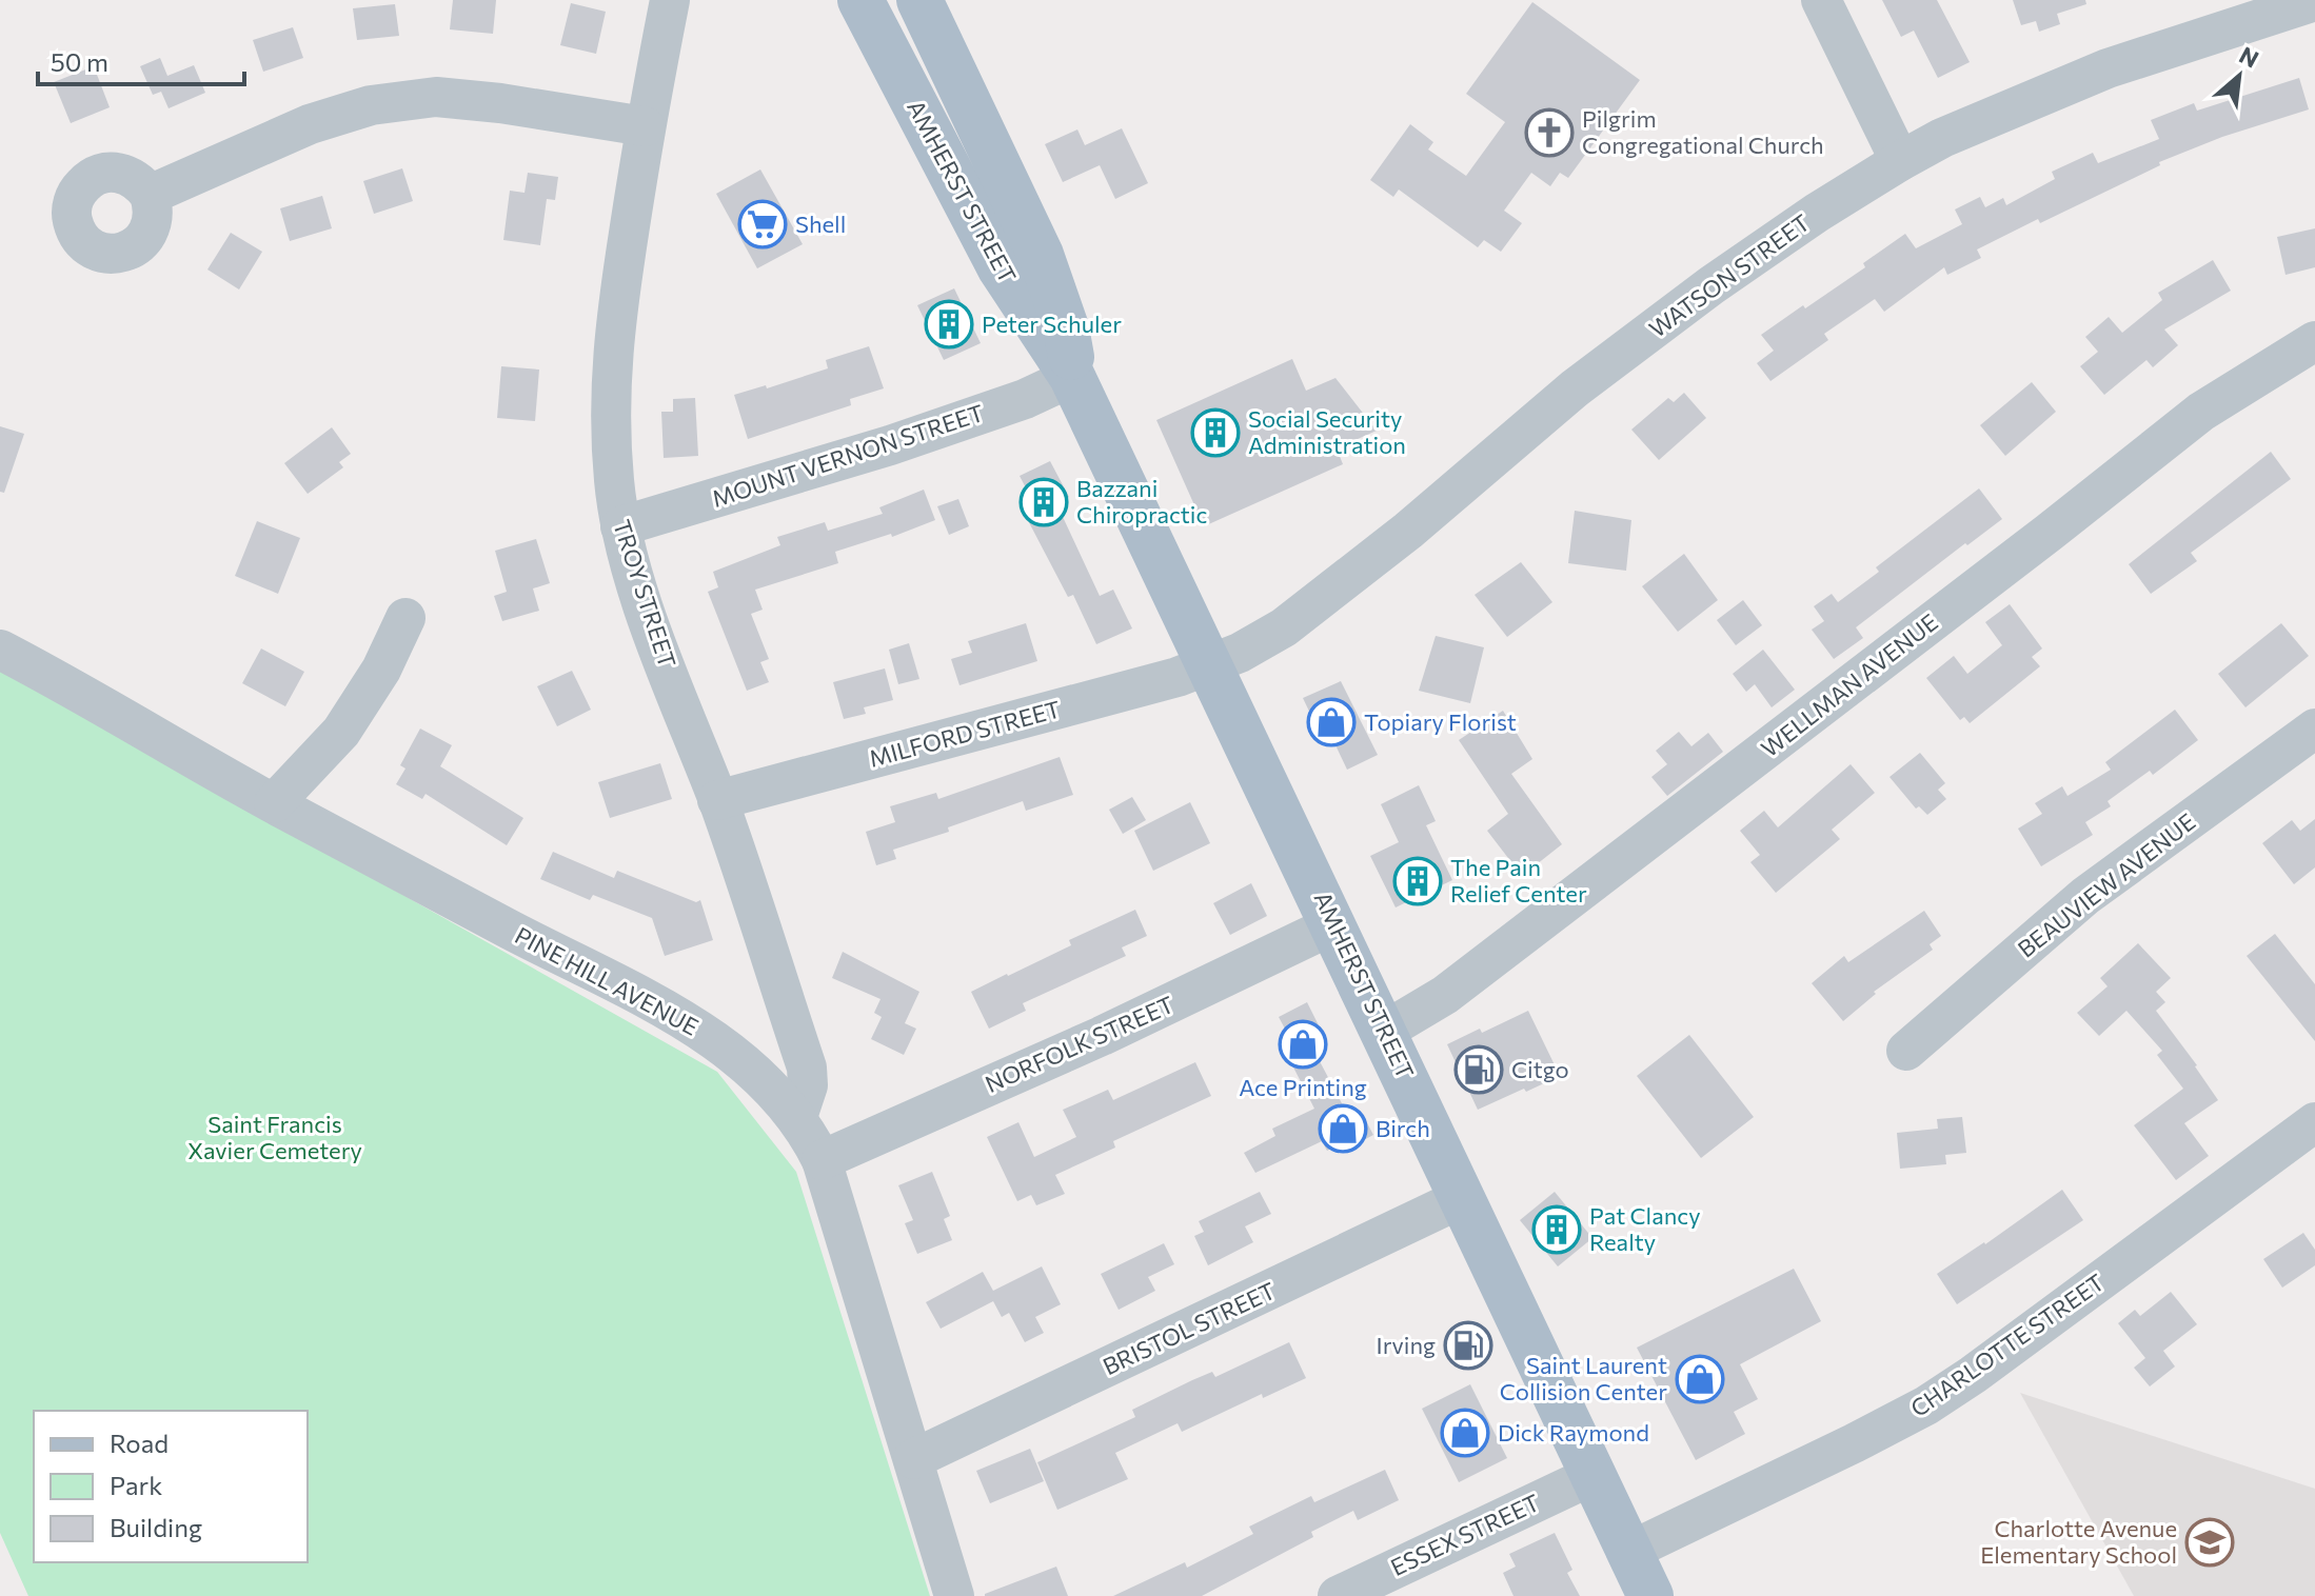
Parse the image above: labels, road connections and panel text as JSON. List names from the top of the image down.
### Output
{
  "streets": {
    "main road": ["AMHERST STREET"],
    "street": [
      "WATSON STREET",
      "MOUNT VERNON STREET",
      "TROY STREET",
      "WELLMAN AVENUE",
      "MILFORD STREET",
      "BEAUVIEW AVENUE",
      "PINE HILL AVENUE",
      "NORFOLK STREET",
      "BRISTOL STREET",
      "CHARLOTTE STREET",
      "ESSEX STREET"
    ]
  },
  "crossings": [
    ["AMHERST STREET", "WATSON STREET"],
    ["AMHERST STREET", "MOUNT VERNON STREET"],
    ["AMHERST STREET", "WELLMAN AVENUE"],
    ["AMHERST STREET", "MILFORD STREET"],
    ["AMHERST STREET", "NORFOLK STREET"],
    ["AMHERST STREET", "BRISTOL STREET"],
    ["AMHERST STREET", "CHARLOTTE STREET"],
    ["AMHERST STREET", "ESSEX STREET"],
    ["WATSON STREET", "MILFORD STREET"],
    ["MOUNT VERNON STREET", "TROY STREET"],
    ["TROY STREET", "MILFORD STREET"],
    ["TROY STREET", "PINE HILL AVENUE"],
    ["PINE HILL AVENUE", "NORFOLK STREET"],
    ["PINE HILL AVENUE", "BRISTOL STREET"]
  ],
  "parks": ["Saint Francis Xavier Cemetery"],
  "places": {
    "church": ["Pilgrim Congregational Church"],
    "supermarket": ["Shell"],
    "building": [
      "Peter Schuler",
      "Social Security Administration",
      "Bazzani Chiropractic",
      "The Pain Relief Center",
      "Pat Clancy Realty"
    ],
    "shop": [
      "Topiary Florist",
      "Ace Printing",
      "Birch",
      "Saint Laurent Collision Center",
      "Dick Raymond"
    ],
    "fuel station": ["Citgo", "Irving"],
    "school or university": ["Charlotte Avenue Elementary School"]
  },
  "legend": ["Road", "Park", "Building"],
  "scale_bar": "50 m",
  "north": "top right"
}
